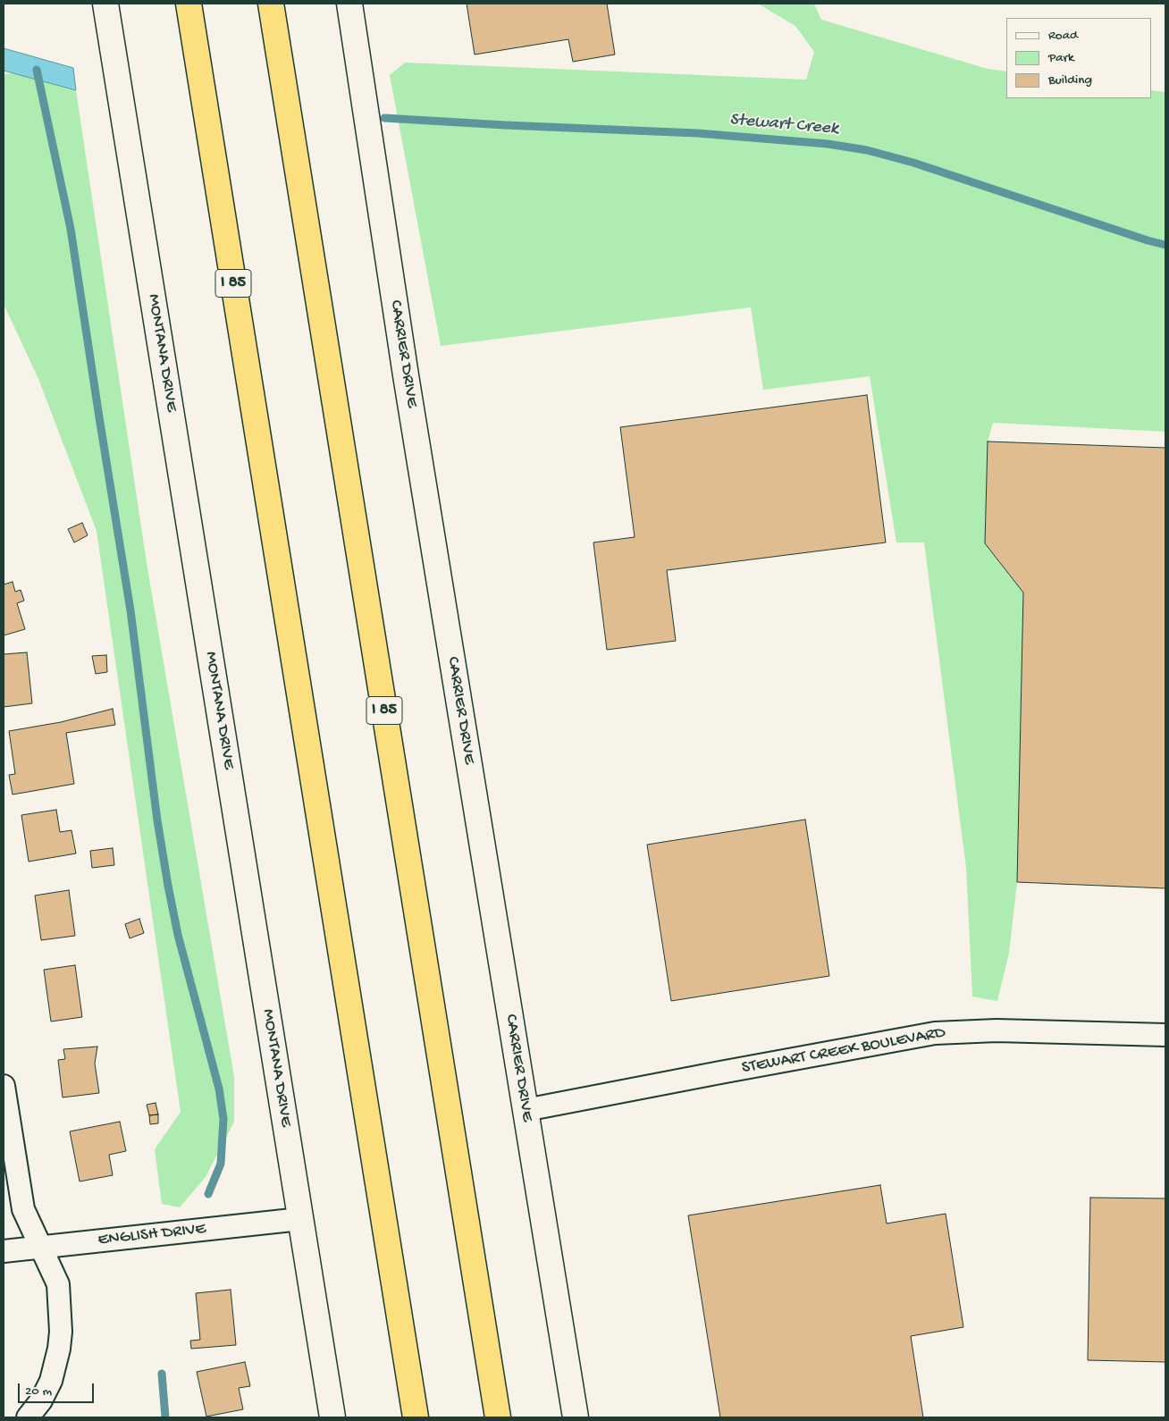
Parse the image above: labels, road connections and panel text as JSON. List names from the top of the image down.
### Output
{
  "streets": {
    "highway": ["I 85"],
    "street": [
      "MONTANA DRIVE",
      "CARRIER DRIVE",
      "STEWART CREEK BOULEVARD",
      "ENGLISH DRIVE"
    ]
  },
  "crossings": [
    ["MONTANA DRIVE", "ENGLISH DRIVE"],
    ["CARRIER DRIVE", "STEWART CREEK BOULEVARD"]
  ],
  "water": ["Stewart Creek"],
  "legend": ["Road", "Park", "Building"],
  "scale_bar": "20 m"
}
